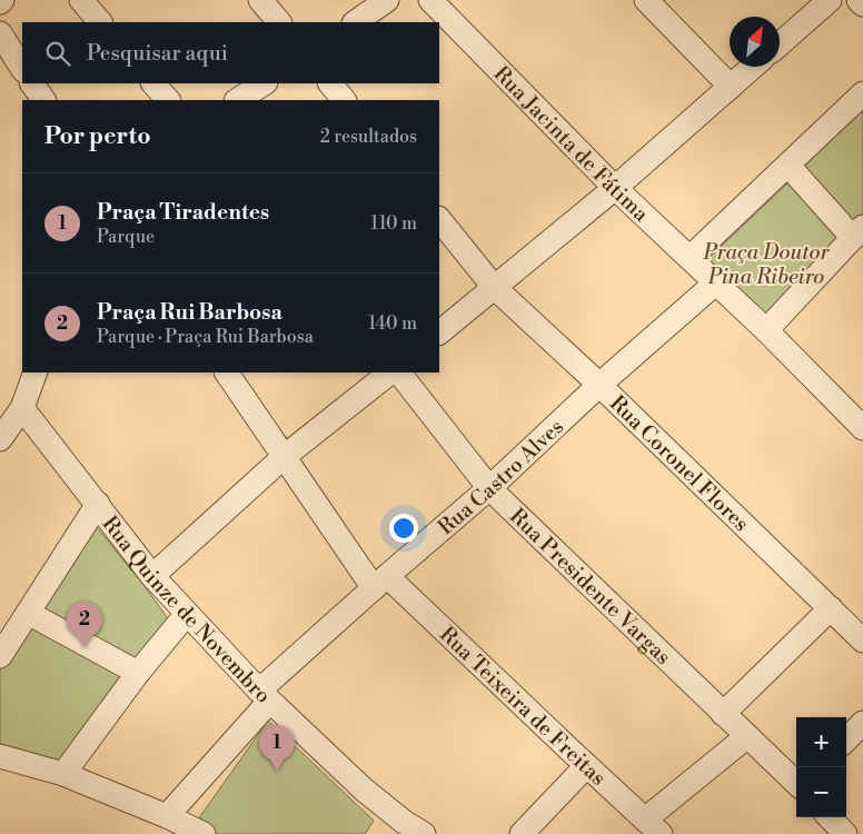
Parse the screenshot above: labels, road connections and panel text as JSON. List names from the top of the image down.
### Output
{
  "streets": {
    "street": [
      "Rua Jacinta de Fátima",
      "Rua Coronel Flores",
      "Rua Castro Alves",
      "Rua Presidente Vargas",
      "Rua Quinze de Novembro",
      "Rua Teixeira de Freitas"
    ]
  },
  "crossings": [
    ["Rua Jacinta de Fátima", "Rua Castro Alves"],
    ["Rua Coronel Flores", "Rua Castro Alves"],
    ["Rua Castro Alves", "Rua Presidente Vargas"],
    ["Rua Castro Alves", "Rua Quinze de Novembro"],
    ["Rua Castro Alves", "Rua Teixeira de Freitas"]
  ],
  "parks": ["Praça Doutor Pina Ribeiro"],
  "north": "top right",
  "page": {
    "search": "Pesquisar aqui",
    "heading": ["Por perto", "2 resultados"],
    "list": [
      {
        "mark": "1",
        "name": "Praça Tiradentes",
        "note": "Parque",
        "value": "110 m"
      },
      {
        "mark": "2",
        "name": "Praça Rui Barbosa",
        "note": "Parque · Praça Rui Barbosa",
        "value": "140 m"
      }
    ],
    "pins": ["2", "1"],
    "map_buttons": ["+", "−"]
  }
}
